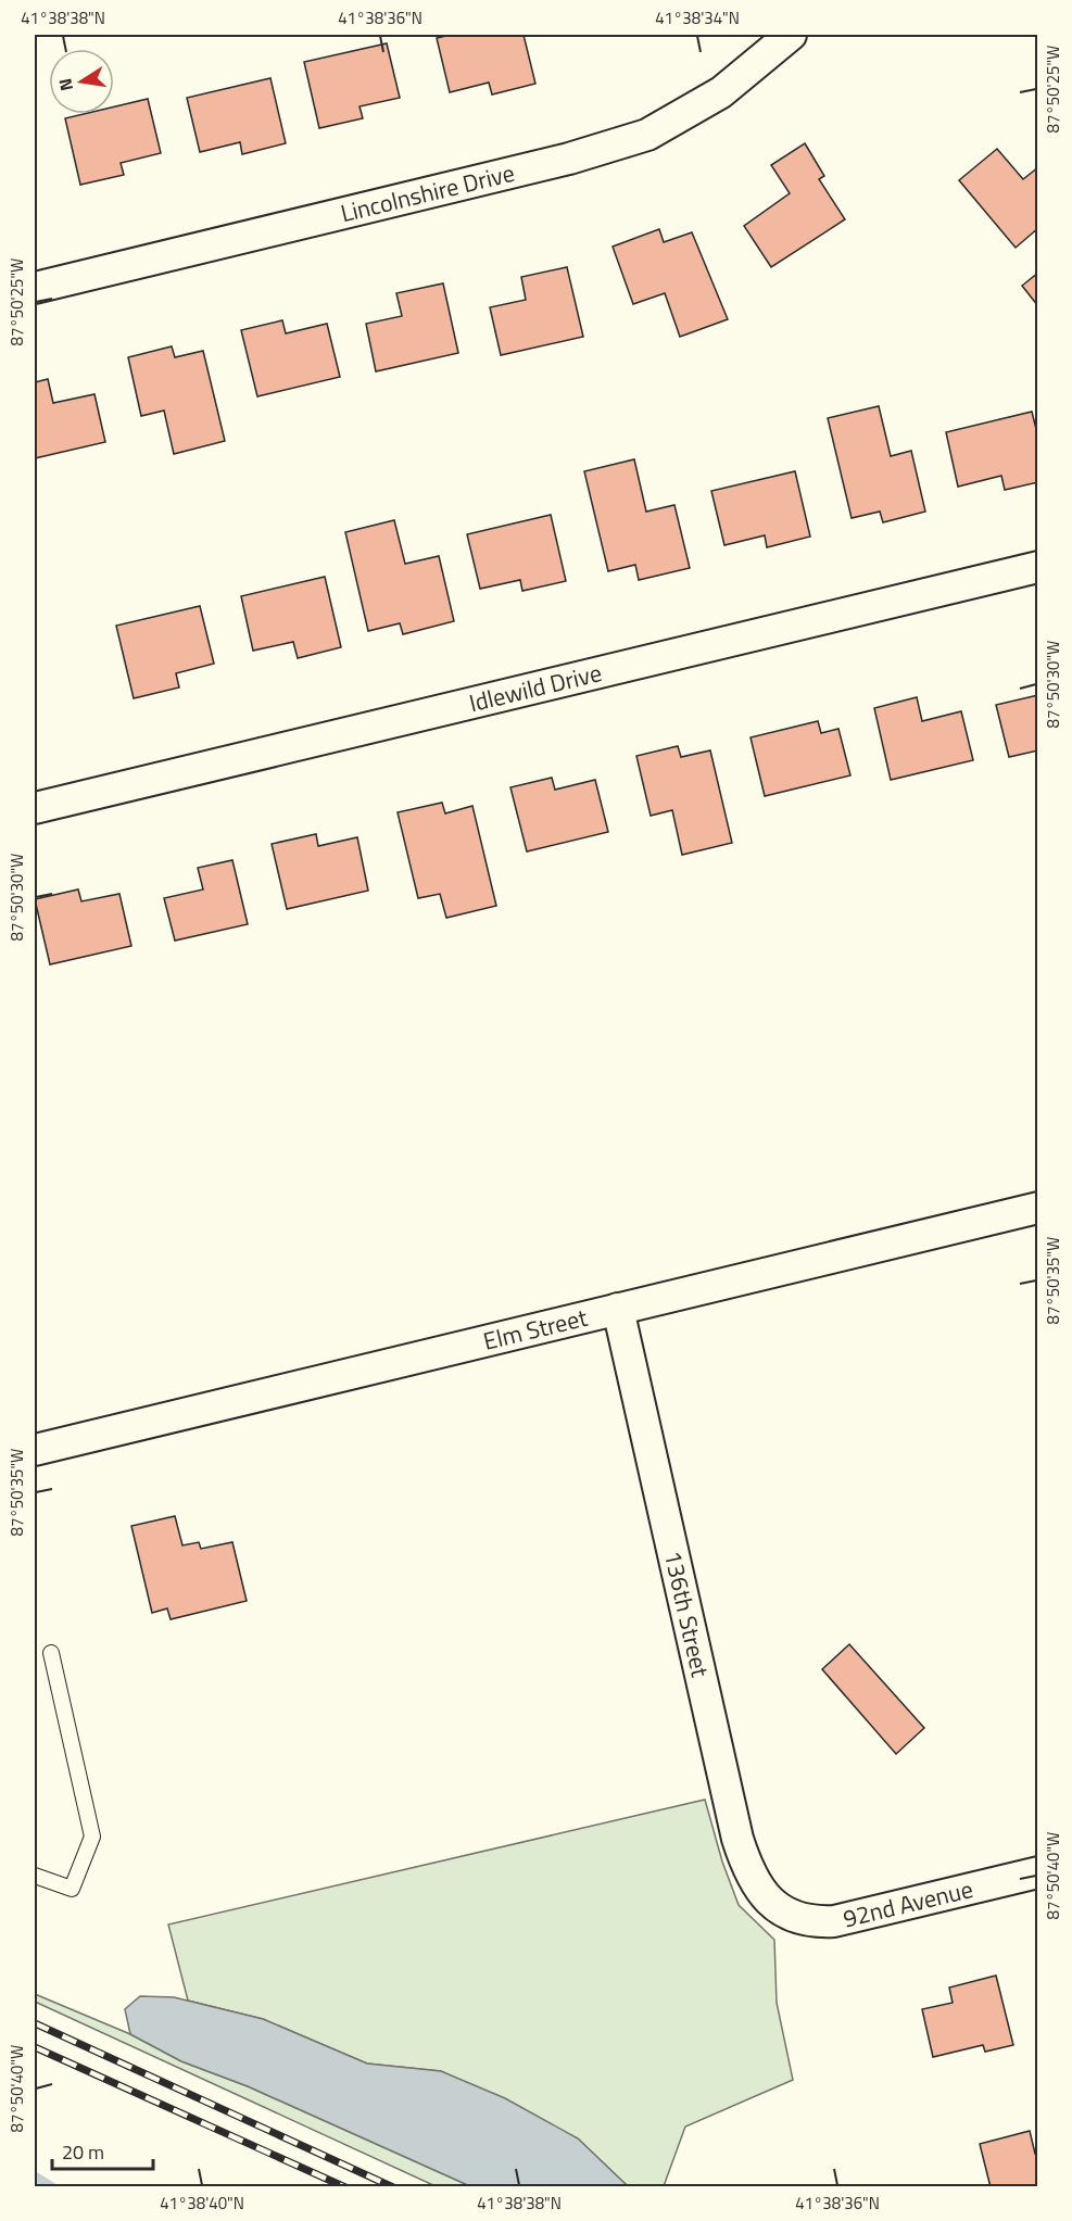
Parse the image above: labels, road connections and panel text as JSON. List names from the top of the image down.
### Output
{
  "streets": {
    "street": [
      "Lincolnshire Drive",
      "Idlewild Drive",
      "Elm Street",
      "136th Street",
      "92nd Avenue"
    ]
  },
  "crossings": [
    ["Elm Street", "136th Street"],
    ["136th Street", "92nd Avenue"]
  ],
  "scale_bar": "20 m",
  "north": "left",
  "coordinates": [
    "41°38'38\"N",
    "41°38'36\"N",
    "41°38'34\"N",
    "87°50'25\"W",
    "87°50'30\"W",
    "87°50'35\"W",
    "87°50'40\"W",
    "41°38'40\"N"
  ]
}
